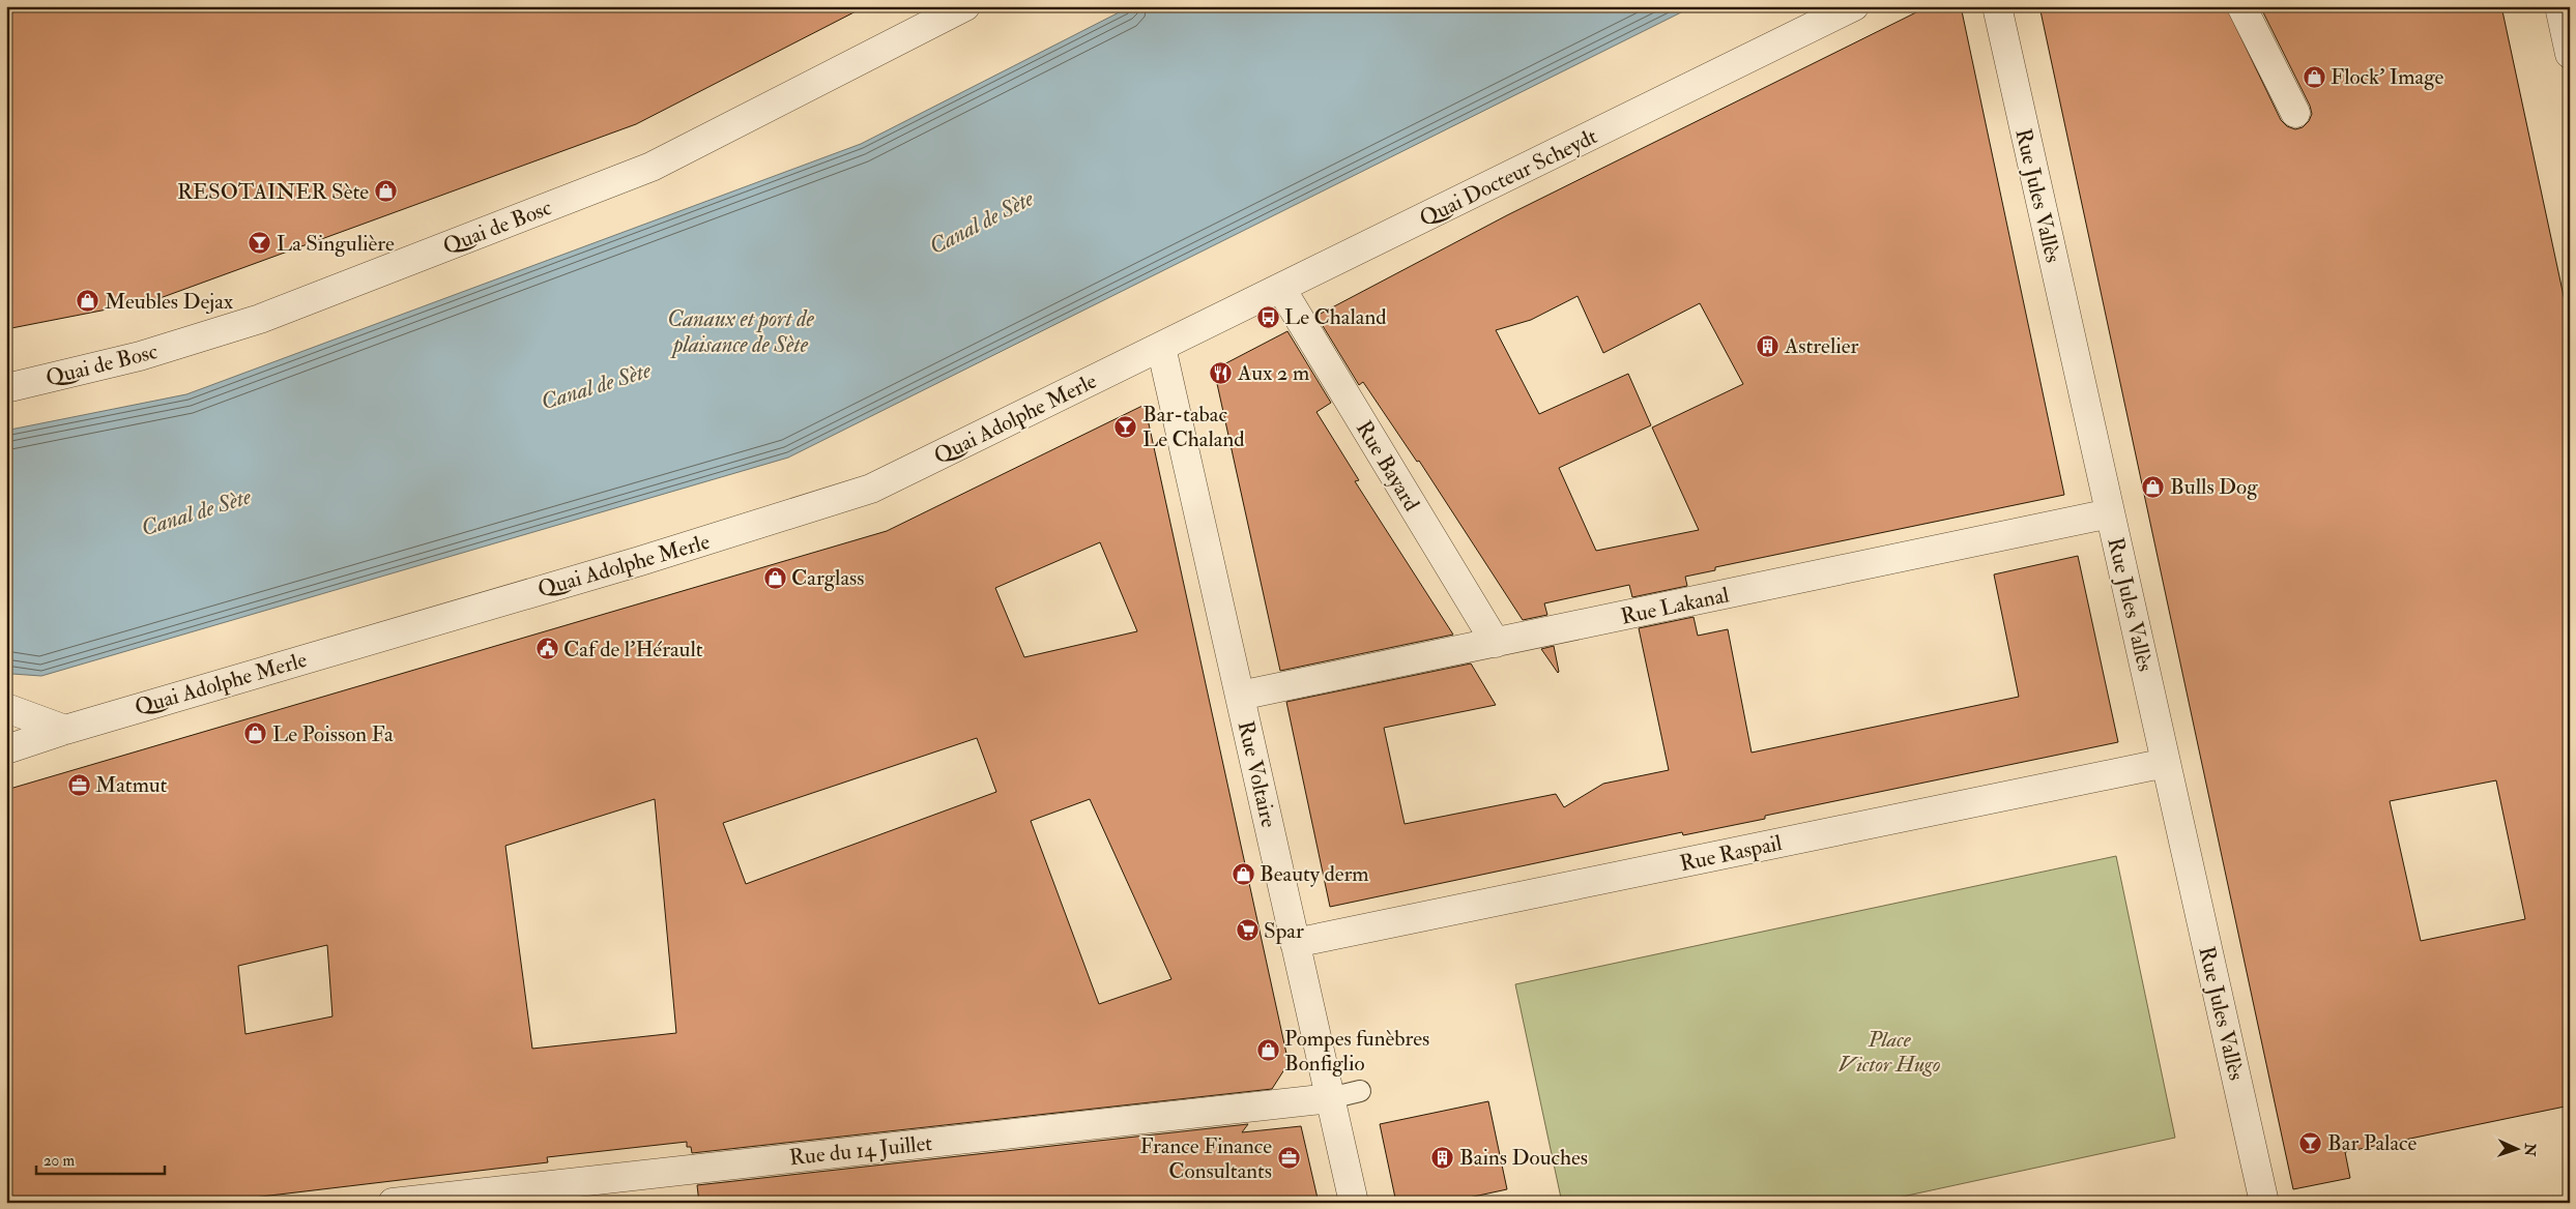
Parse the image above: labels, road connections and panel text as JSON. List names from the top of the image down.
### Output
{
  "streets": {
    "street": [
      "Quai Docteur Scheydt",
      "Rue Jules Vallès",
      "Quai de Bosc",
      "Quai Adolphe Merle",
      "Rue Bayard",
      "Rue Lakanal",
      "Rue Voltaire",
      "Rue Raspail",
      "Rue du 14 Juillet"
    ]
  },
  "crossings": [
    ["Quai Docteur Scheydt", "Quai Adolphe Merle"],
    ["Quai Docteur Scheydt", "Rue Bayard"],
    ["Quai Docteur Scheydt", "Rue Voltaire"],
    ["Rue Jules Vallès", "Rue Lakanal"],
    ["Rue Jules Vallès", "Rue Raspail"],
    ["Quai Adolphe Merle", "Rue Voltaire"],
    ["Rue Bayard", "Rue Lakanal"],
    ["Rue Lakanal", "Rue Voltaire"],
    ["Rue Voltaire", "Rue Raspail"],
    ["Rue Voltaire", "Rue du 14 Juillet"]
  ],
  "water": ["Canal de Sète", "Canaux et port de plaisance de Sète"],
  "parks": ["Place Victor Hugo"],
  "places": {
    "shop": [
      "Flock' Image",
      "RESOTAINER Sète",
      "Meubles Dejax",
      "Bulls Dog",
      "Carglass",
      "Le Poisson Fa",
      "Beauty derm",
      "Pompes funèbres Bonfiglio"
    ],
    "bar": ["La Singulière", "Bar-tabac Le Chaland", "Bar Palace"],
    "bus stop": ["Le Chaland"],
    "building": ["Astrelier", "Bains Douches"],
    "restaurant": ["Aux 2 m"],
    "public building": ["Caf de l'Hérault"],
    "office": ["Matmut", "France Finance Consultants"],
    "supermarket": ["Spar"]
  },
  "scale_bar": "20 m",
  "north": "right"
}
